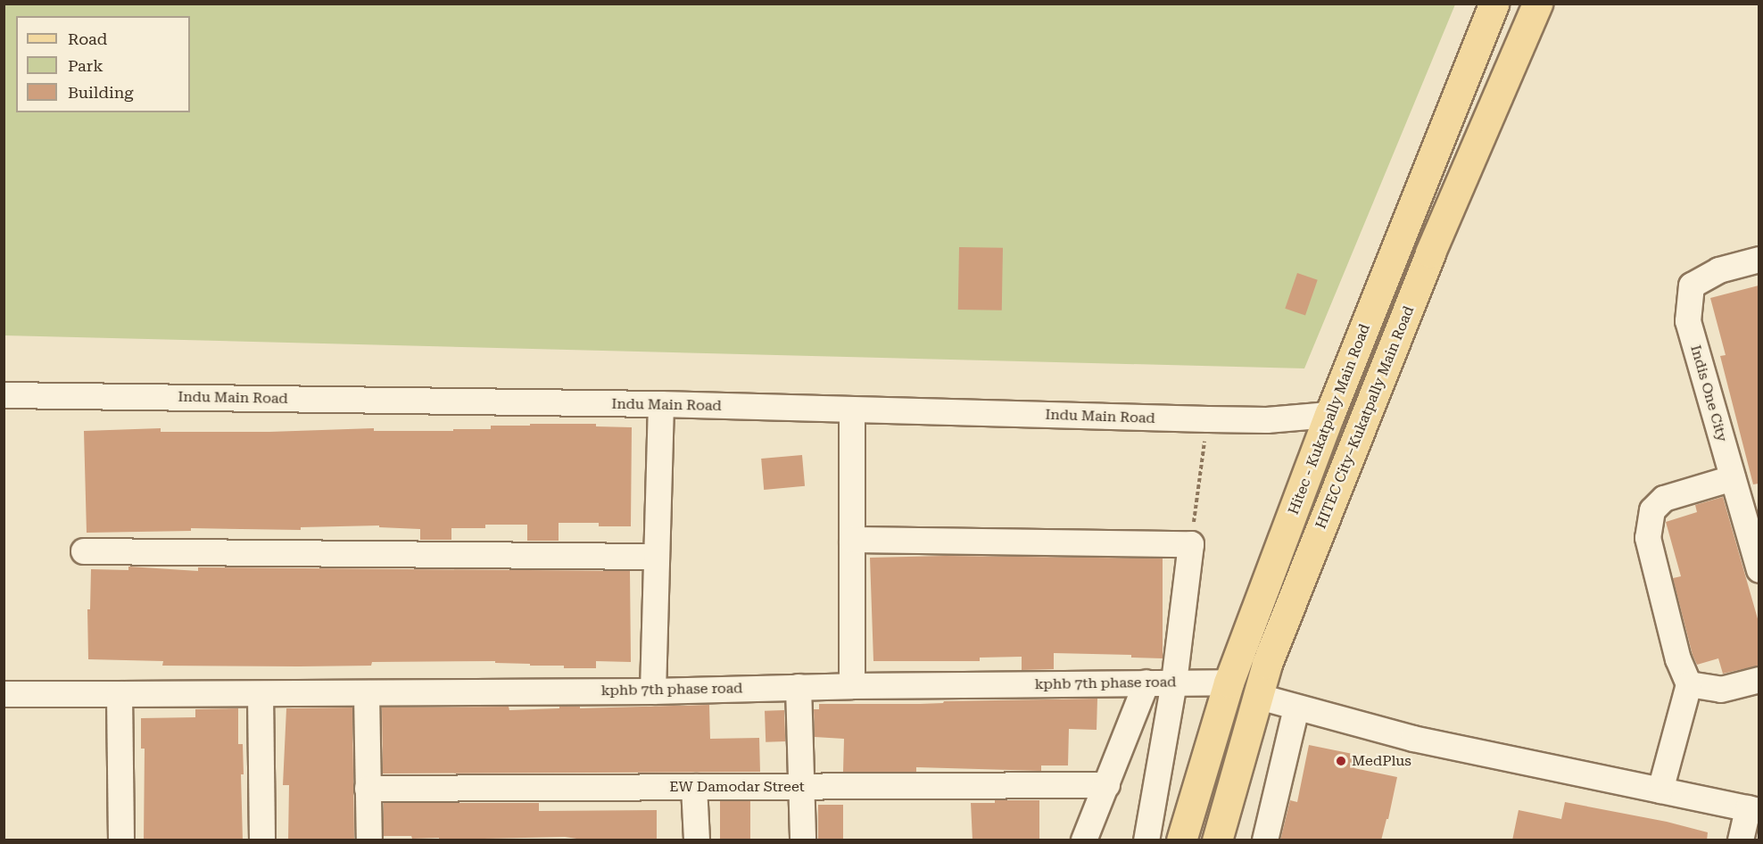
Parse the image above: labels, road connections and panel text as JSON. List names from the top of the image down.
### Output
{
  "streets": {
    "main road": ["HITEC City–Kukatpally Main Road", "Hitec - Kukatpally Main Road"],
    "street": [
      "Indis One City",
      "Indu Main Road",
      "kphb 7th phase road",
      "EW Damodar Street"
    ]
  },
  "crossings": [
    ["Indu Main Road", "Hitec - Kukatpally Main Road"],
    ["Hitec - Kukatpally Main Road", "kphb 7th phase road"]
  ],
  "places": ["MedPlus"],
  "legend": ["Road", "Park", "Building"]
}
